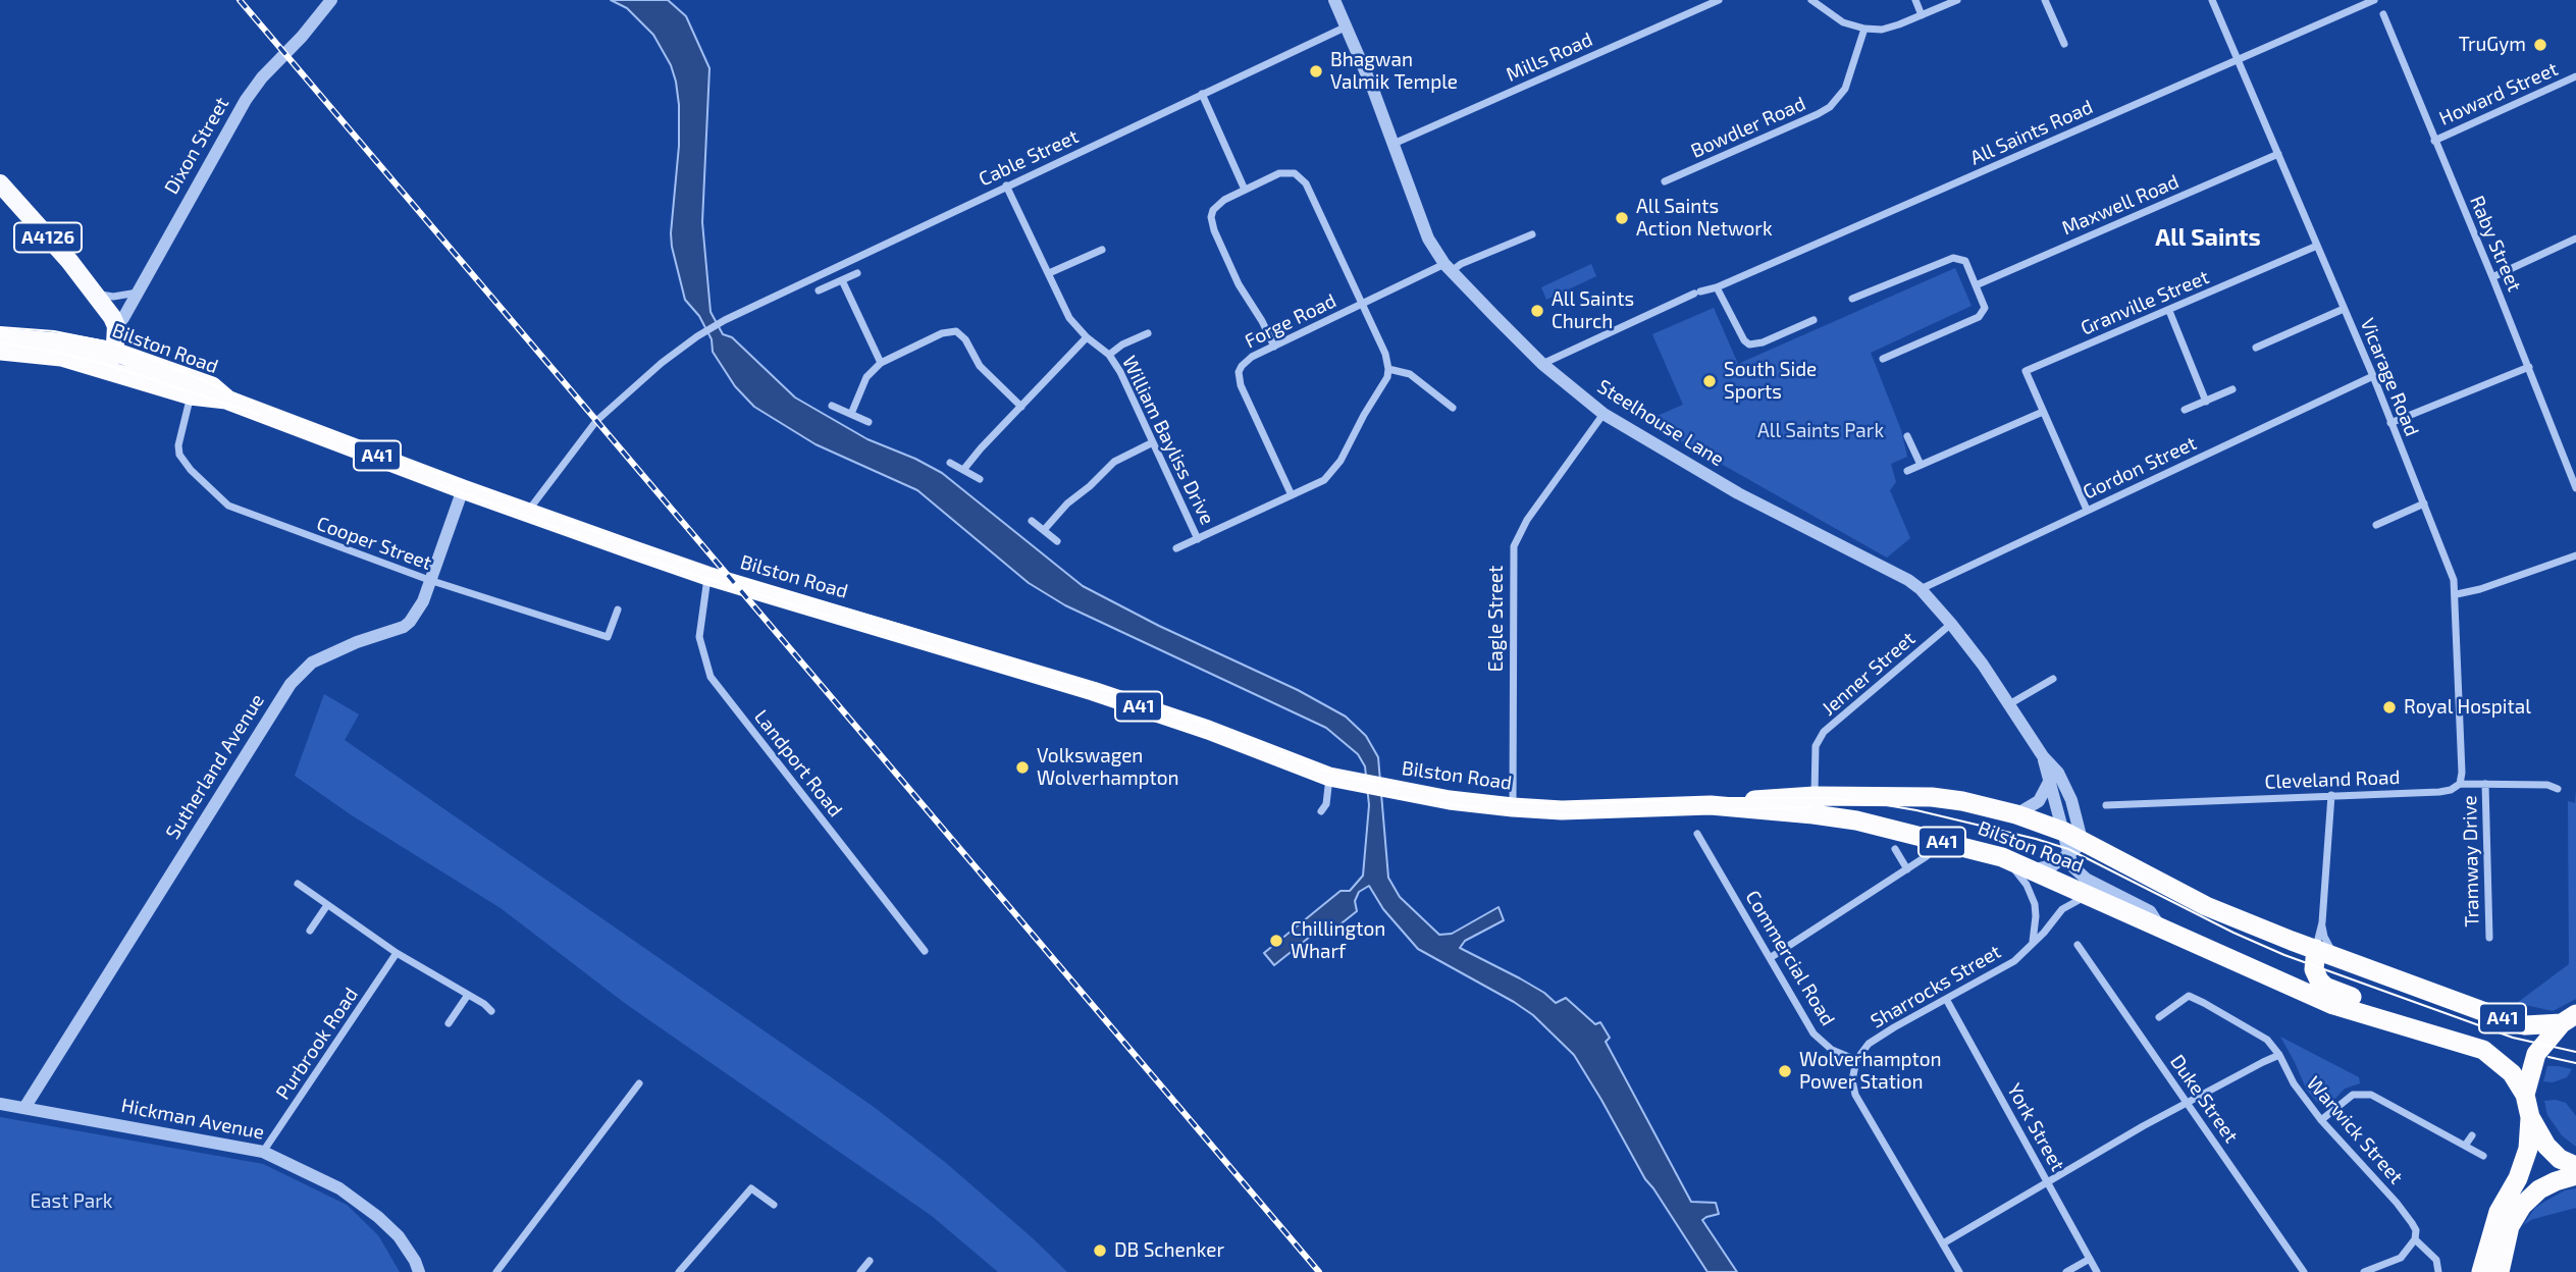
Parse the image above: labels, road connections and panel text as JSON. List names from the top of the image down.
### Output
{
  "streets": {
    "highway": ["Bilston Road", "A41"],
    "main road": ["A4126"],
    "street": [
      "Mills Road",
      "Howard Street",
      "Bowdler Road",
      "All Saints Road",
      "Dixon Street",
      "Cable Street",
      "Maxwell Road",
      "Raby Street",
      "Granville Street",
      "Forge Road",
      "Vicarage Road",
      "Steelhouse Lane",
      "William Bayliss Drive",
      "Gordon Street",
      "Cooper Street",
      "Eagle Street",
      "Jenner Street",
      "Landport Road",
      "Sutherland Avenue",
      "Cleveland Road",
      "Tramway Drive",
      "Commercial Road",
      "Sharrocks Street",
      "Purbrook Road",
      "Duke Street",
      "Hickman Avenue",
      "York Street",
      "Warwick Street"
    ]
  },
  "crossings": [
    ["Mills Road", "Steelhouse Lane"],
    ["Howard Street", "Raby Street"],
    ["All Saints Road", "Vicarage Road"],
    ["All Saints Road", "Steelhouse Lane"],
    ["Dixon Street", "A4126"],
    ["Cable Street", "Bilston Road"],
    ["Cable Street", "Steelhouse Lane"],
    ["Cable Street", "William Bayliss Drive"],
    ["Maxwell Road", "Vicarage Road"],
    ["Granville Street", "Vicarage Road"],
    ["Granville Street", "Gordon Street"],
    ["Forge Road", "Steelhouse Lane"],
    ["Forge Road", "William Bayliss Drive"],
    ["Bilston Road", "Steelhouse Lane"],
    ["Bilston Road", "Cooper Street"],
    ["Bilston Road", "Eagle Street"],
    ["Bilston Road", "Jenner Street"],
    ["Bilston Road", "Landport Road"],
    ["Bilston Road", "Sutherland Avenue"],
    ["Bilston Road", "Sharrocks Street"],
    ["Vicarage Road", "Gordon Street"],
    ["Vicarage Road", "Cleveland Road"],
    ["Steelhouse Lane", "Gordon Street"],
    ["Steelhouse Lane", "Eagle Street"],
    ["Steelhouse Lane", "Jenner Street"],
    ["Cooper Street", "Sutherland Avenue"],
    ["Sutherland Avenue", "Hickman Avenue"],
    ["Cleveland Road", "Tramway Drive"],
    ["Commercial Road", "Sharrocks Street"],
    ["Sharrocks Street", "York Street"],
    ["Purbrook Road", "Hickman Avenue"]
  ],
  "districts": ["All Saints"],
  "parks": ["All Saints Park", "East Park"],
  "places": [
    "TruGym",
    "Bhagwan Valmik Temple",
    "All Saints Action Network",
    "All Saints Church",
    "South Side Sports",
    "Royal Hospital",
    "Volkswagen Wolverhampton",
    "Chillington Wharf",
    "Wolverhampton Power Station",
    "DB Schenker"
  ]
}
